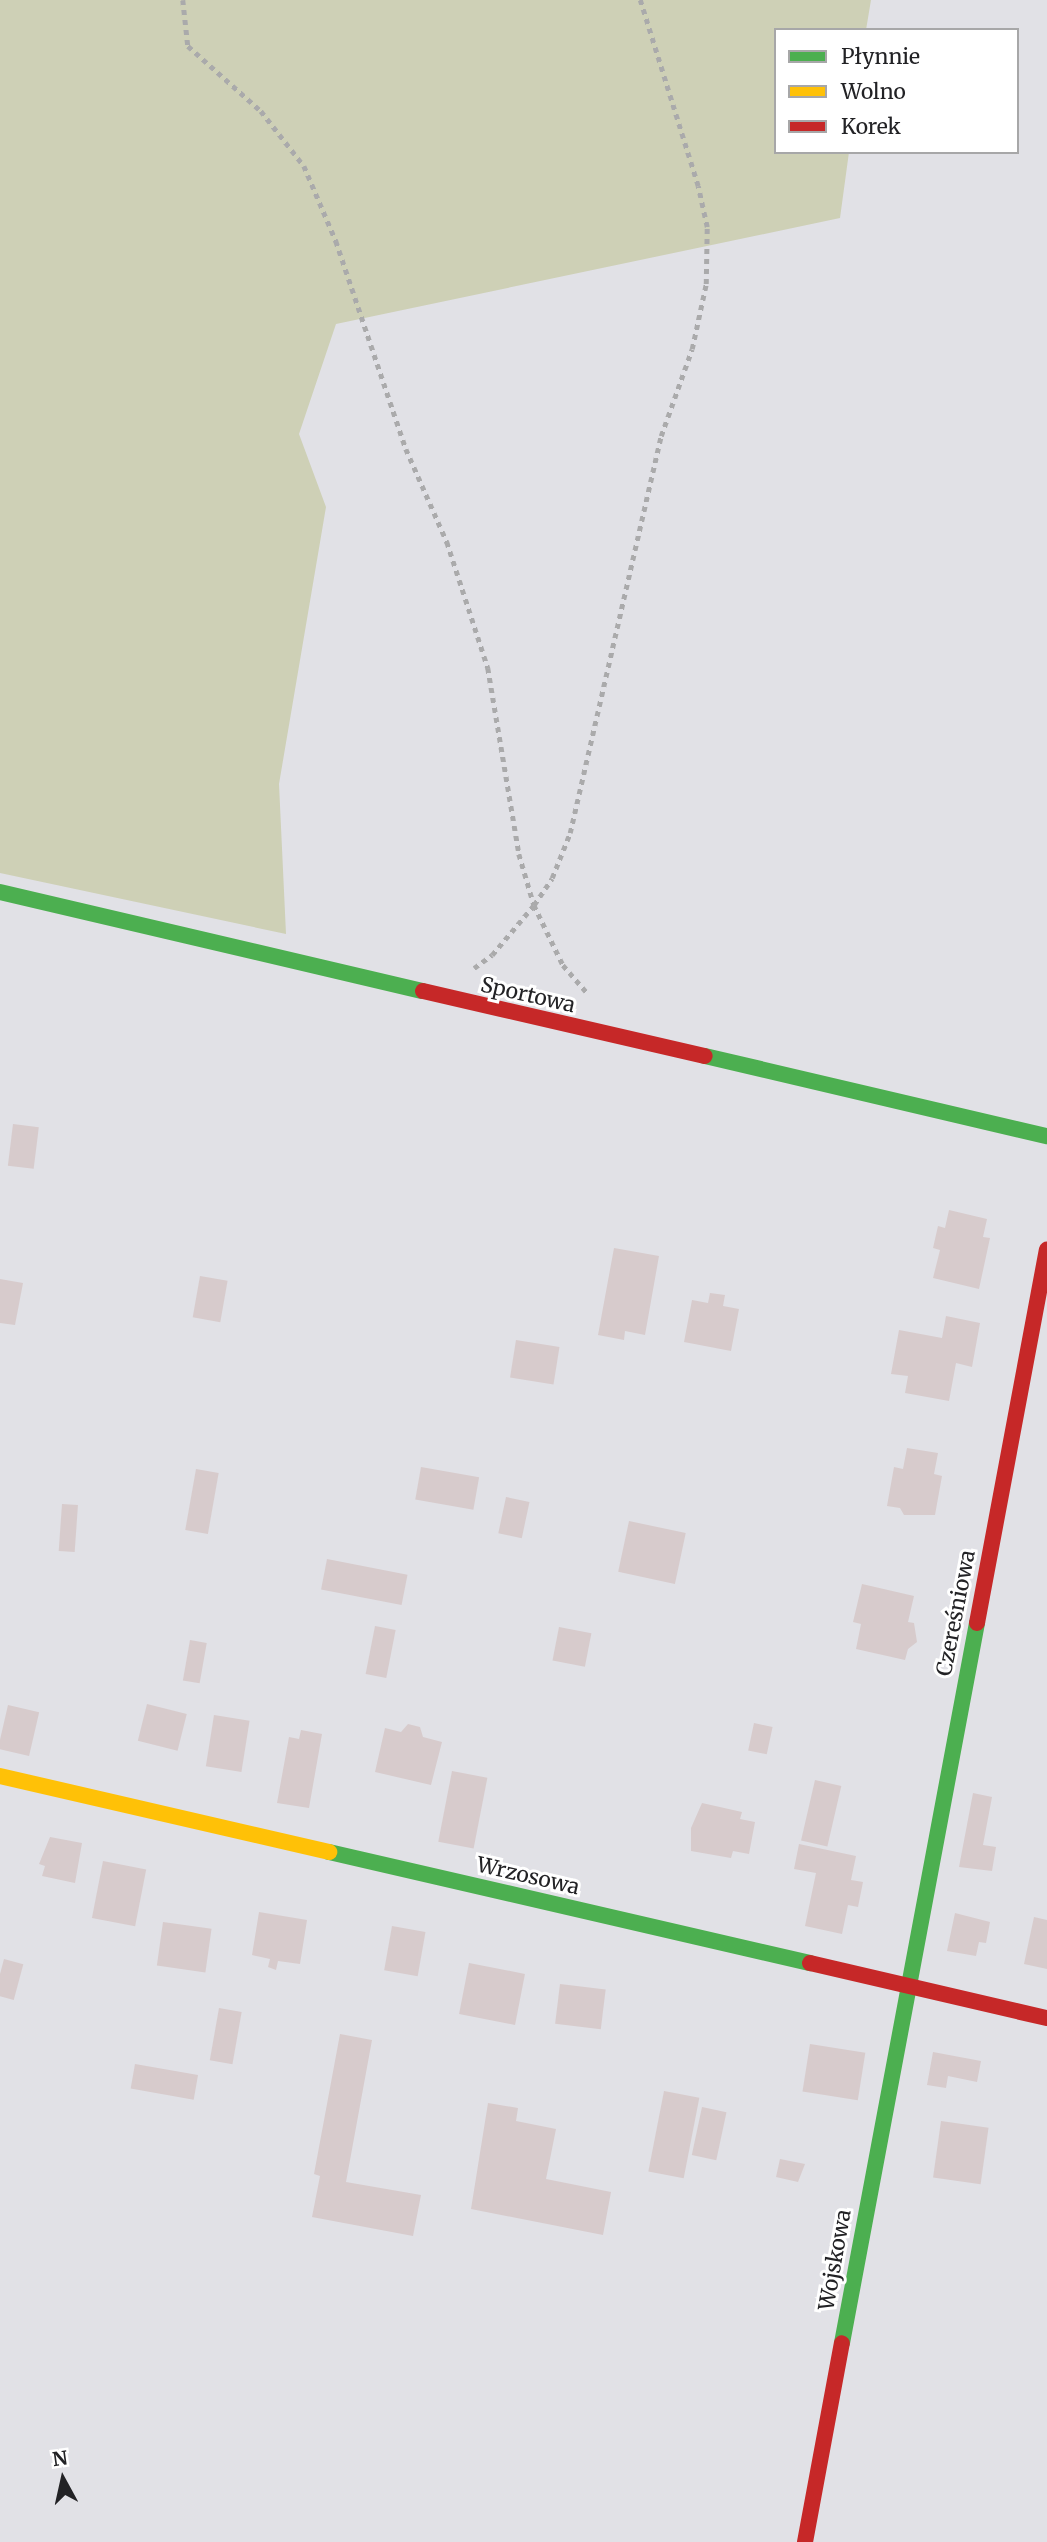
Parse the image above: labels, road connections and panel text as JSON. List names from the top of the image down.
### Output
{
  "streets": {
    "street": [
      "Sportowa",
      "Czereśniowa",
      "Wrzosowa",
      "Wojskowa"
    ]
  },
  "crossings": [
    ["Czereśniowa", "Wrzosowa"],
    ["Czereśniowa", "Wojskowa"],
    ["Wrzosowa", "Wojskowa"]
  ],
  "legend": ["Płynnie", "Wolno", "Korek"],
  "north": "top"
}
